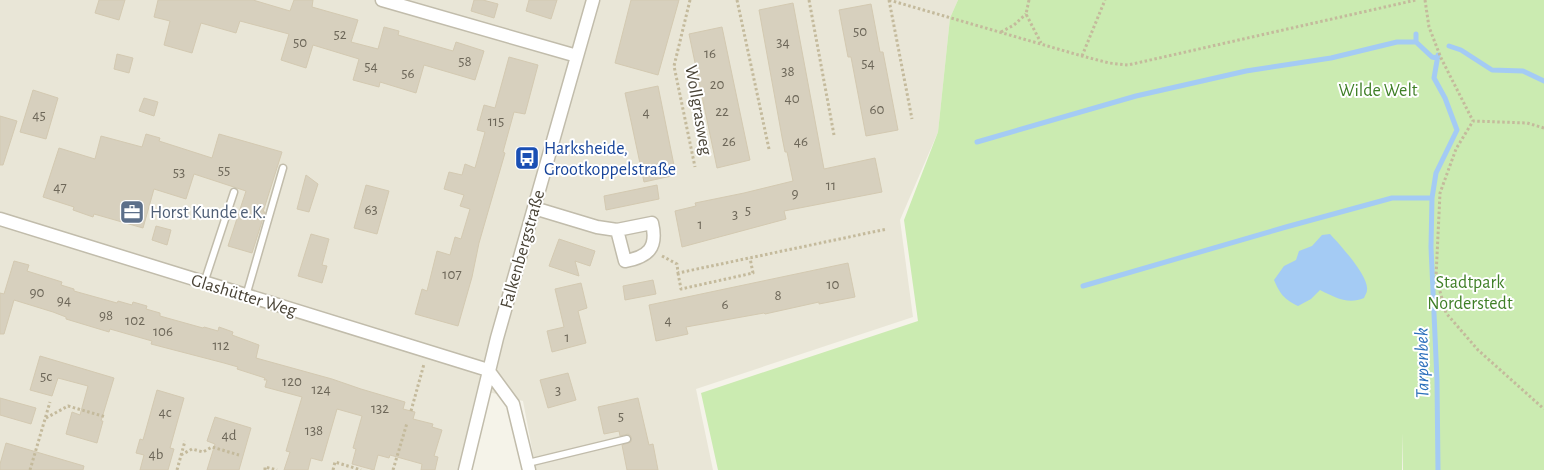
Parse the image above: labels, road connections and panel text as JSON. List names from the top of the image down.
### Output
{
  "streets": {
    "street": ["Falkenbergstraße", "Glashütter Weg"],
    "path": ["Wollgrasweg"]
  },
  "crossings": [
    ["Falkenbergstraße", "Glashütter Weg"]
  ],
  "water": ["Tarpenbek"],
  "parks": ["Wilde Welt", "Stadtpark Norderstedt"],
  "places": {
    "bus stop": ["Harksheide, Grootkoppelstraße"],
    "office": ["Horst Kunde e.K."]
  },
  "house_numbers": [
    "50",
    "52",
    "50",
    "34",
    "16",
    "58",
    "54",
    "54",
    "38",
    "56",
    "20",
    "40",
    "60",
    "22",
    "4",
    "45",
    "115",
    "26",
    "46",
    "55",
    "53",
    "11",
    "47",
    "9",
    "63",
    "5",
    "3",
    "1",
    "107",
    "10",
    "90",
    "8",
    "94",
    "6",
    "98",
    "102",
    "4",
    "106",
    "1",
    "112",
    "5c",
    "120",
    "124",
    "3",
    "132",
    "4c",
    "5",
    "138",
    "4d",
    "4b"
  ]
}
